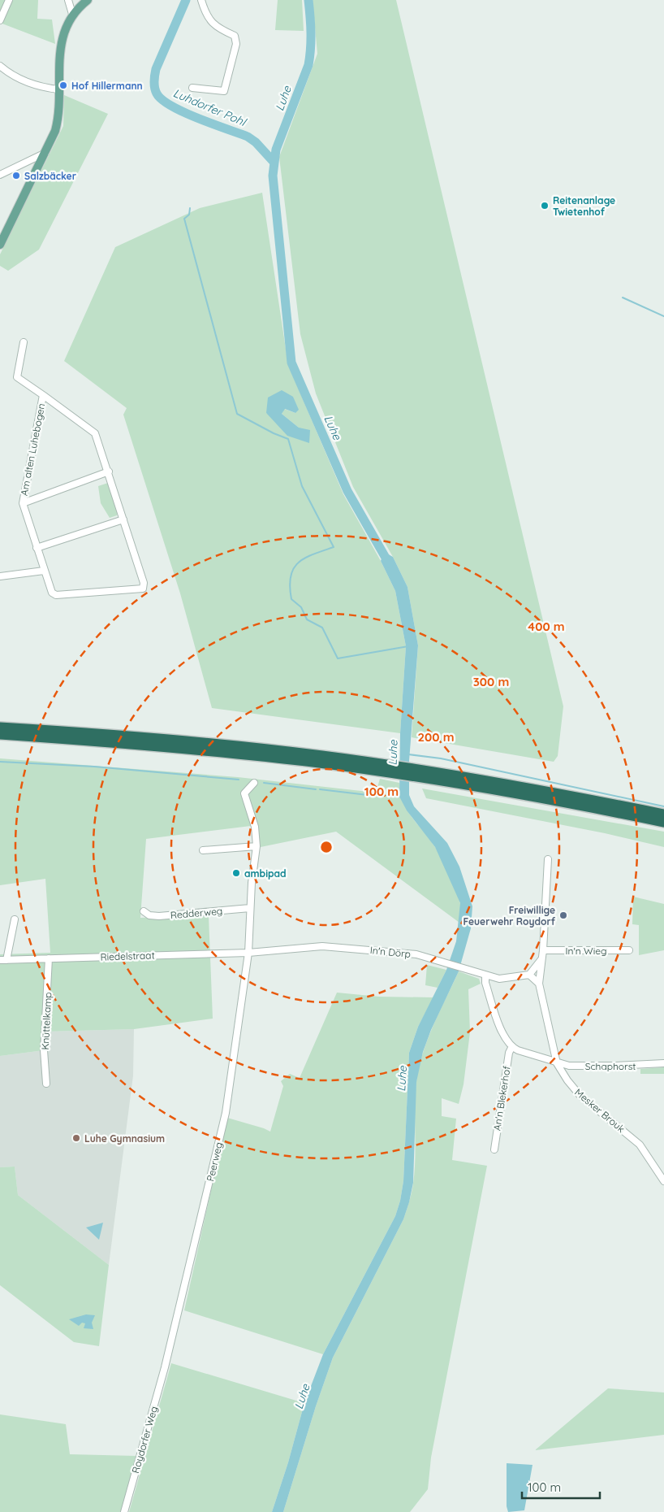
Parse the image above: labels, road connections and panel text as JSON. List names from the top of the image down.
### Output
{
  "streets": {
    "street": [
      "Am alten Luhebogen",
      "Redderweg",
      "In'n Wieg",
      "In'n Dörp",
      "Riedelstraat",
      "Knüttelkamp",
      "Schaphorst",
      "An'n Blekerhof",
      "Mesker Brouk",
      "Peerweg",
      "Roydorfer Weg"
    ]
  },
  "crossings": [
    ["Redderweg", "Peerweg"],
    ["In'n Dörp", "Riedelstraat"],
    ["In'n Dörp", "Peerweg"],
    ["Riedelstraat", "Knüttelkamp"],
    ["Riedelstraat", "Peerweg"],
    ["Schaphorst", "Mesker Brouk"],
    ["Peerweg", "Roydorfer Weg"]
  ],
  "water": ["Luhe", "Luhdorfer Pohl"],
  "places": [
    "Hof Hillermann",
    "Salzbäcker",
    "Reitenanlage Twietenhof",
    "ambipad",
    "Freiwillige Feuerwehr Roydorf",
    "Luhe Gymnasium"
  ],
  "scale_bar": "100 m",
  "rings": [
    "400 m",
    "300 m",
    "200 m",
    "100 m"
  ]
}
